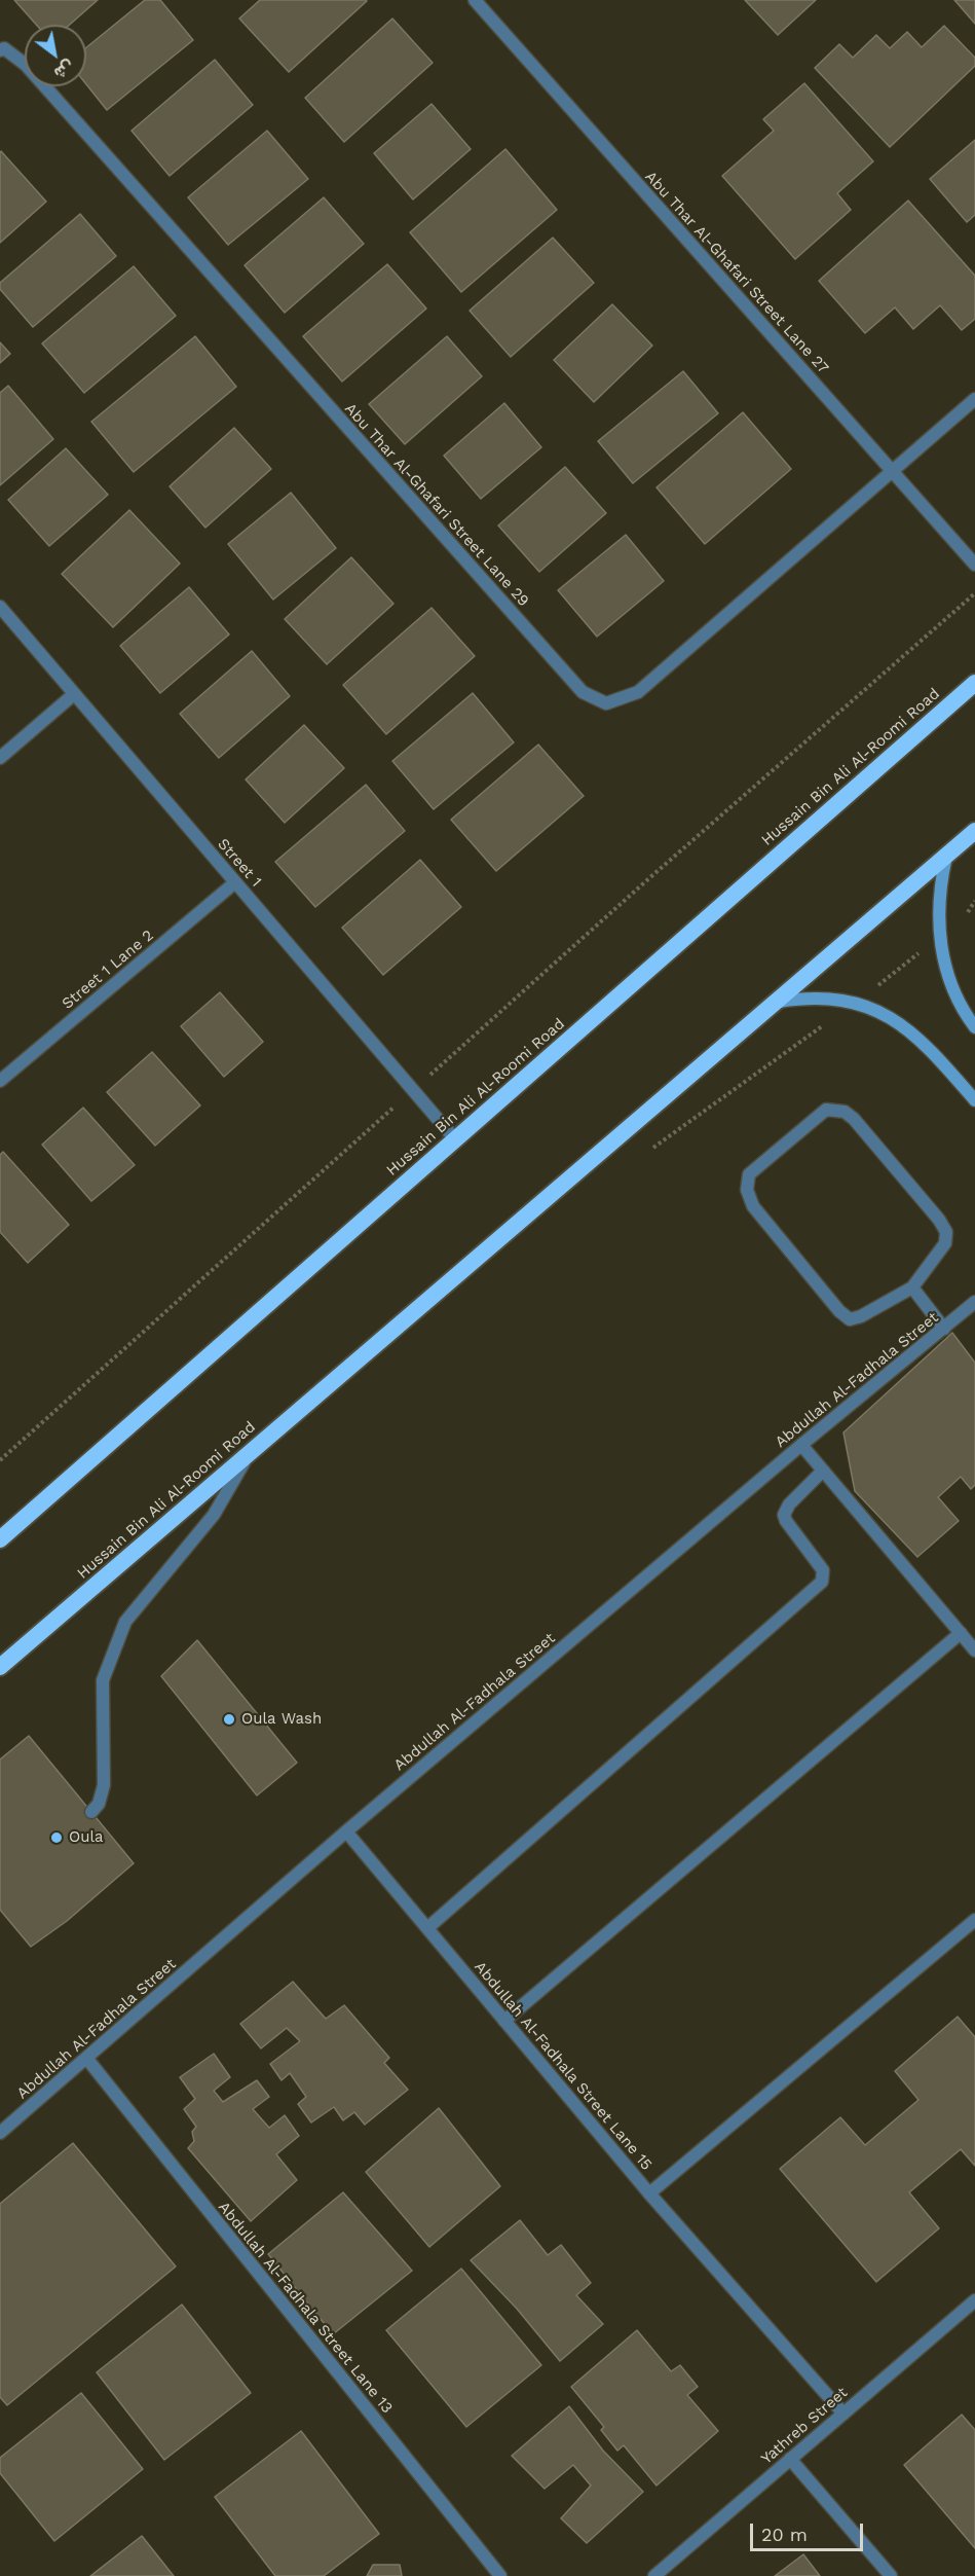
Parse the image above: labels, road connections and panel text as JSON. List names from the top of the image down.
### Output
{
  "streets": {
    "highway": ["Hussain Bin Ali Al-Roomi Road"],
    "street": [
      "Abu Thar Al-Ghafari Street Lane 27",
      "Abu Thar Al-Ghafari Street Lane 29",
      "Street 1",
      "Street 1 Lane 2",
      "Abdullah Al-Fadhala Street",
      "Abdullah Al-Fadhala Street Lane 15",
      "Abdullah Al-Fadhala Street Lane 13",
      "Yathreb Street"
    ]
  },
  "crossings": [
    ["Abu Thar Al-Ghafari Street Lane 27", "Abu Thar Al-Ghafari Street Lane 29"],
    ["Hussain Bin Ali Al-Roomi Road", "Street 1"],
    ["Street 1", "Street 1 Lane 2"],
    ["Abdullah Al-Fadhala Street", "Abdullah Al-Fadhala Street Lane 15"],
    ["Abdullah Al-Fadhala Street", "Abdullah Al-Fadhala Street Lane 13"]
  ],
  "places": ["Oula Wash", "Oula"],
  "scale_bar": "20 m",
  "north": "bottom right"
}
